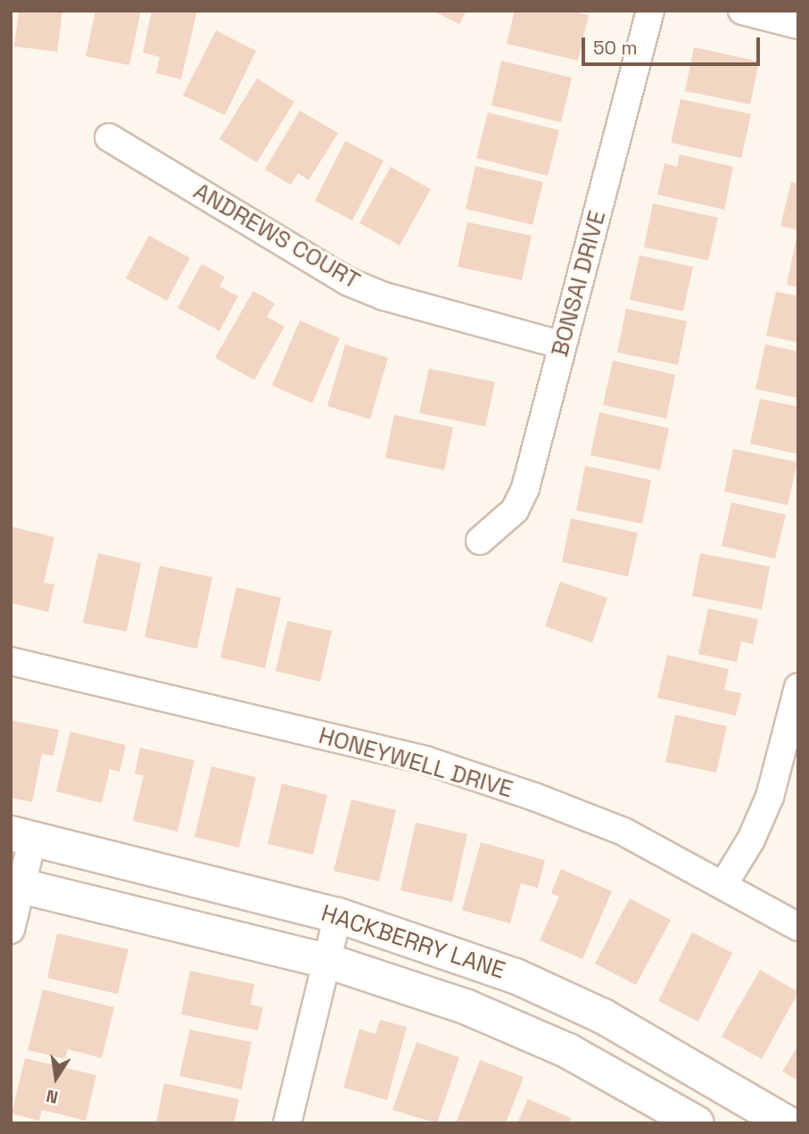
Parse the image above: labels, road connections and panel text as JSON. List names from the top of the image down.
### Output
{
  "streets": {
    "street": [
      "ANDREWS COURT",
      "BONSAI DRIVE",
      "HONEYWELL DRIVE",
      "HACKBERRY LANE"
    ]
  },
  "crossings": [
    ["ANDREWS COURT", "BONSAI DRIVE"]
  ],
  "scale_bar": "50 m",
  "north": "bottom"
}
